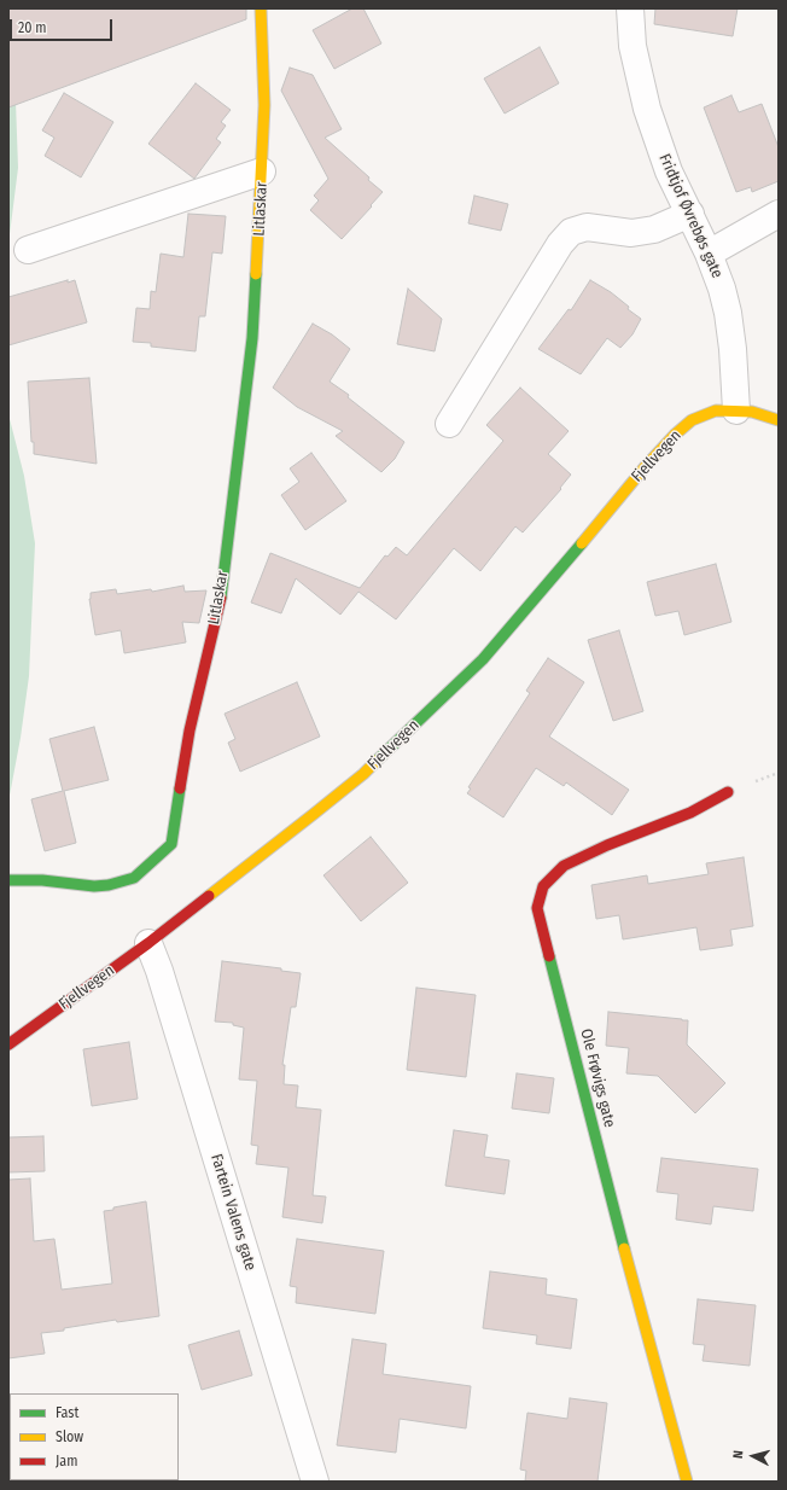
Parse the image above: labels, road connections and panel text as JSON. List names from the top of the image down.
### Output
{
  "streets": {
    "street": [
      "Litlaskar",
      "Fridtjof Øvrebøs gate",
      "Fjellvegen",
      "Ole Frøvigs gate",
      "Fartein Valens gate"
    ]
  },
  "crossings": [
    ["Fridtjof Øvrebøs gate", "Fjellvegen"],
    ["Fjellvegen", "Fartein Valens gate"]
  ],
  "legend": ["Fast", "Slow", "Jam"],
  "scale_bar": "20 m",
  "north": "left"
}
